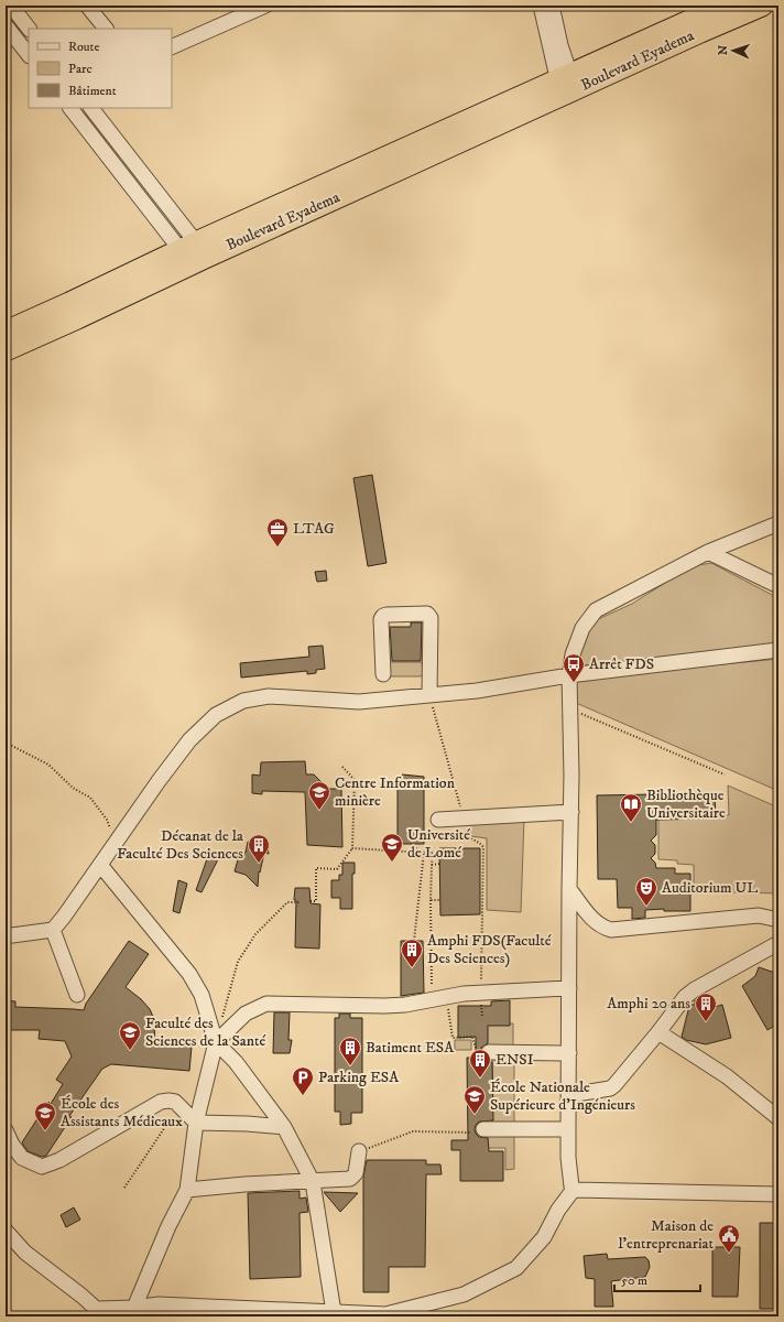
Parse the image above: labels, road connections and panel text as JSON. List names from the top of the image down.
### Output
{
  "streets": {
    "highway": ["Boulevard Eyadema"]
  },
  "places": {
    "office": ["LTAG"],
    "bus stop": ["Arrêt FDS"],
    "school or university": [
      "Centre Information minière",
      "Université de Lomé",
      "Faculté des Sciences de la Santé",
      "École Nationale Supérieure d'Ingénieurs",
      "École des Assistants Médicaux"
    ],
    "library": ["Bibliothèque Universitaire"],
    "building": [
      "Décanat de la Faculté Des Sciences",
      "Amphi FDS(Faculté Des Sciences)",
      "Amphi 20 ans",
      "Batiment ESA",
      "ENSI"
    ],
    "theatre": ["Auditorium UL"],
    "parking": ["Parking ESA"],
    "public building": ["Maison de l'entreprenariat"]
  },
  "legend": ["Route", "Parc", "Bâtiment"],
  "scale_bar": "50 m",
  "north": "left"
}
